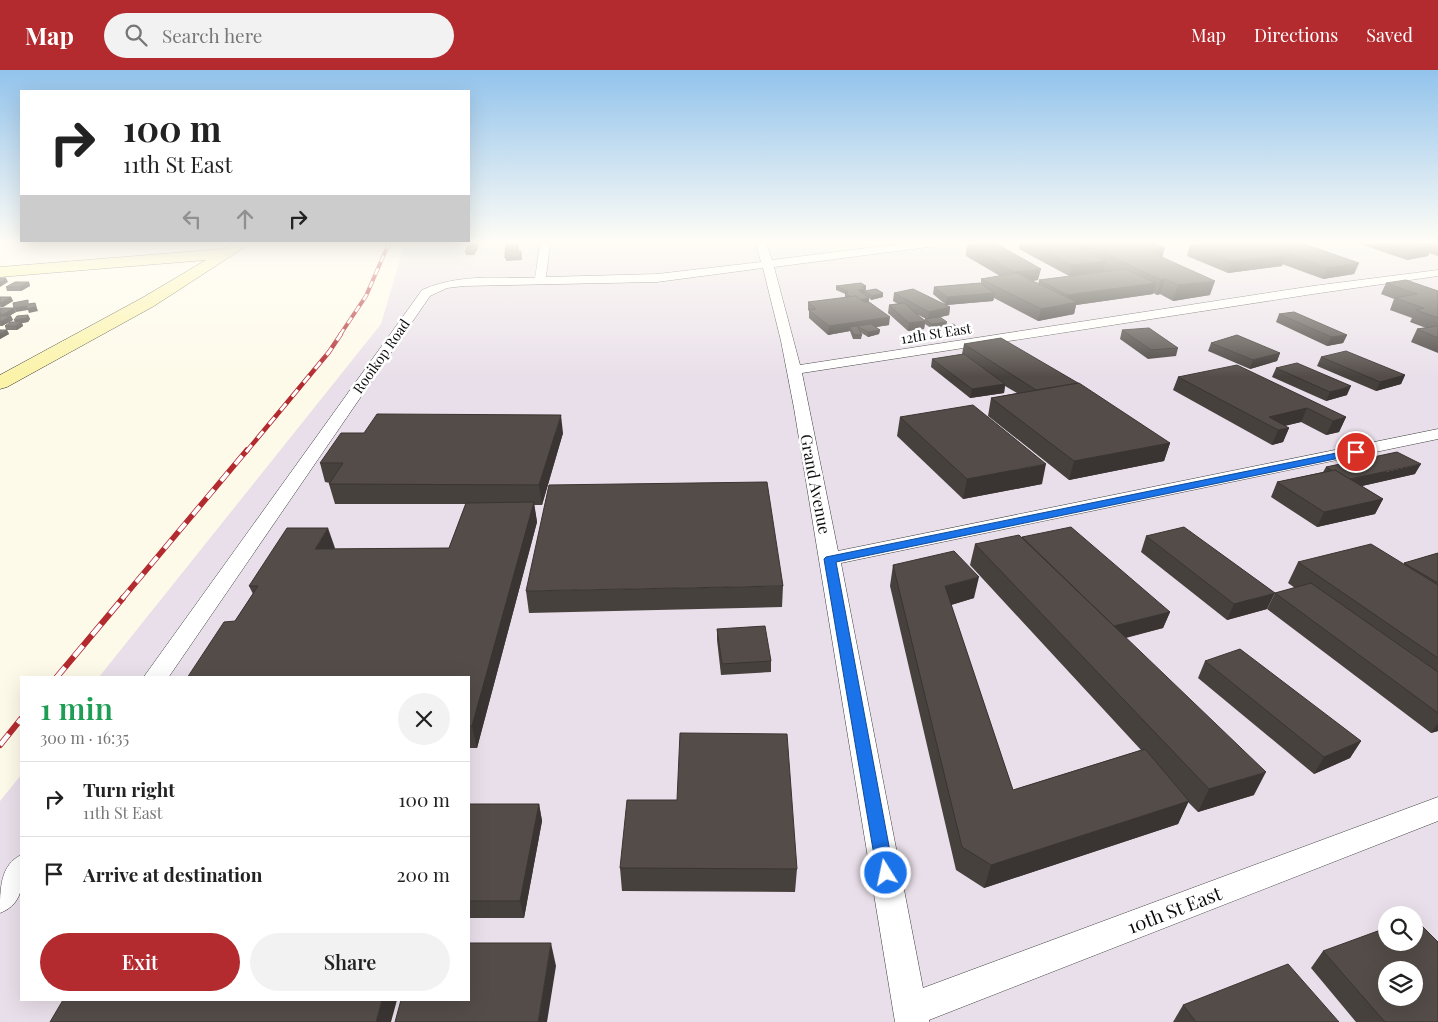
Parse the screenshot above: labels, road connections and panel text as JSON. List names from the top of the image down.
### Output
{
  "streets": {
    "street": [
      "12th St East",
      "Rooikop Road",
      "Grand Avenue",
      "10th St East"
    ]
  },
  "crossings": [
    ["12th St East", "Grand Avenue"],
    ["Grand Avenue", "10th St East"]
  ],
  "page": {
    "header": "Map",
    "search": "Search here",
    "nav": ["Map", "Directions", "Saved"],
    "turn": ["100 m", "11th St East"],
    "heading": ["1 min", "300 m · 16:35"],
    "list": [
      {
        "name": "Turn right",
        "note": "11th St East",
        "value": "100 m"
      },
      {
        "name": "Arrive at destination",
        "value": "200 m"
      }
    ],
    "buttons": ["Exit", "Share"]
  }
}
